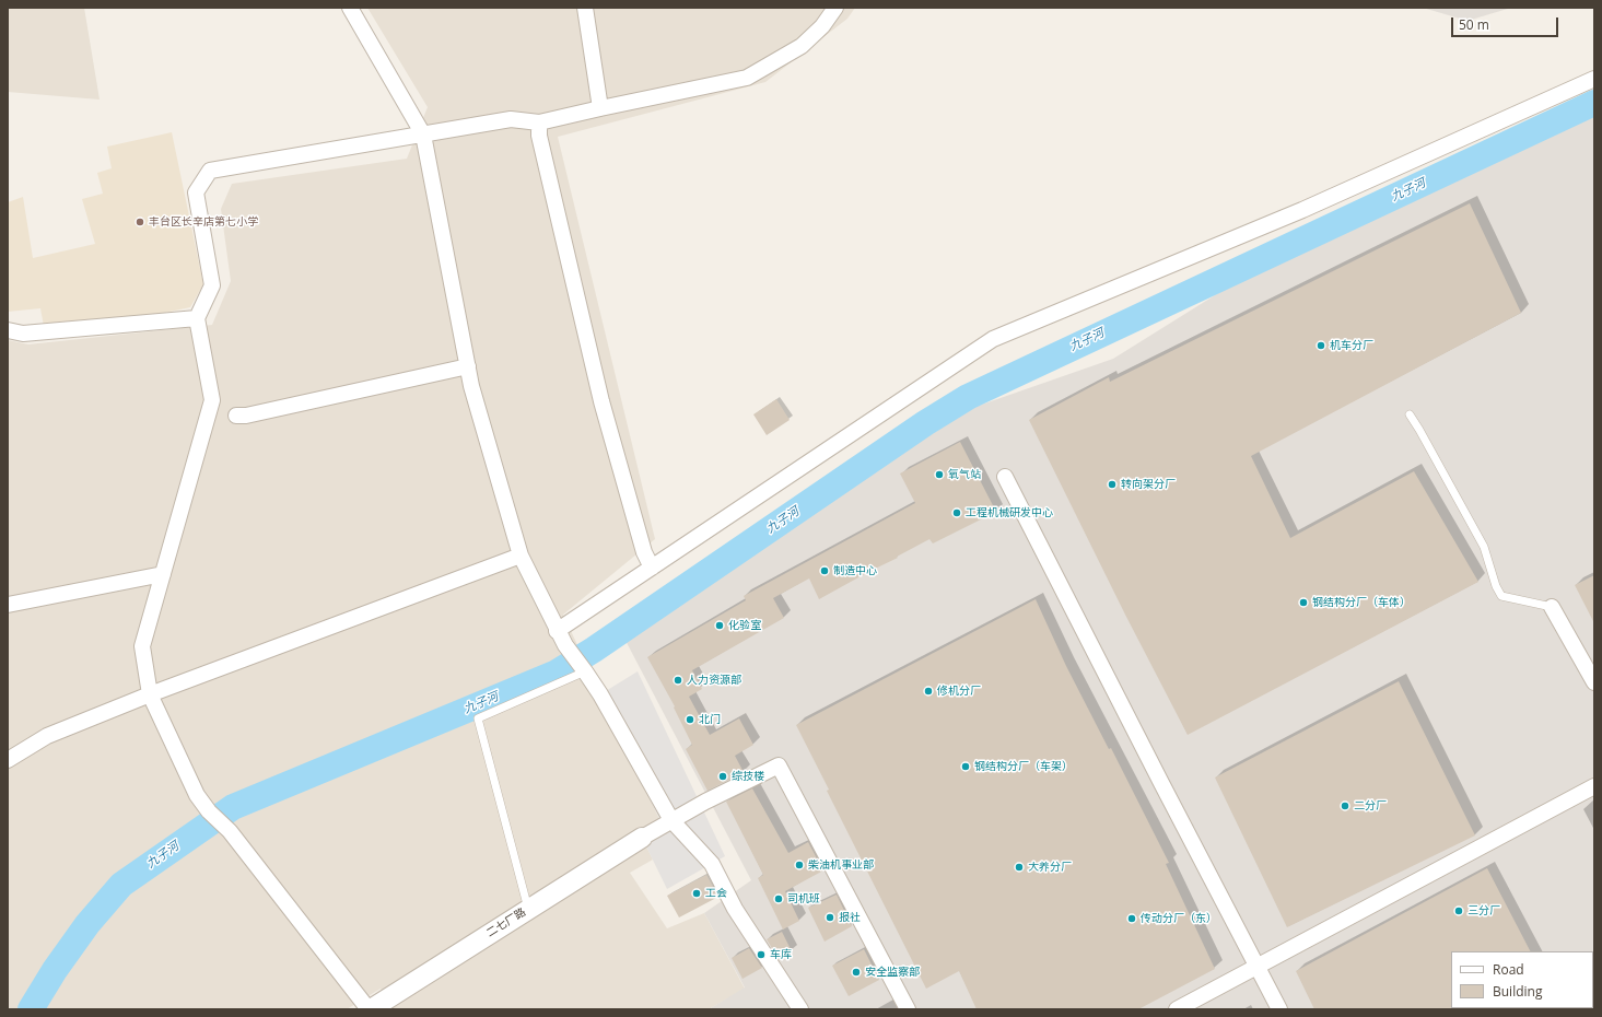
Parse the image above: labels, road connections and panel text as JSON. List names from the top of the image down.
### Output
{
  "streets": {
    "street": ["二七厂路"]
  },
  "water": ["九子河"],
  "places": [
    "丰台区长辛店第七小学",
    "机车分厂",
    "氧气站",
    "转向架分厂",
    "工程机械研发中心",
    "制造中心",
    "钢结构分厂（车体）",
    "化验室",
    "人力资源部",
    "修机分厂",
    "北门",
    "钢结构分厂（车架）",
    "综技楼",
    "二分厂",
    "柴油机事业部",
    "大养分厂",
    "工会",
    "司机班",
    "三分厂",
    "报社",
    "传动分厂（东）",
    "车库",
    "安全监察部"
  ],
  "legend": ["Road", "Building"],
  "scale_bar": "50 m"
}
